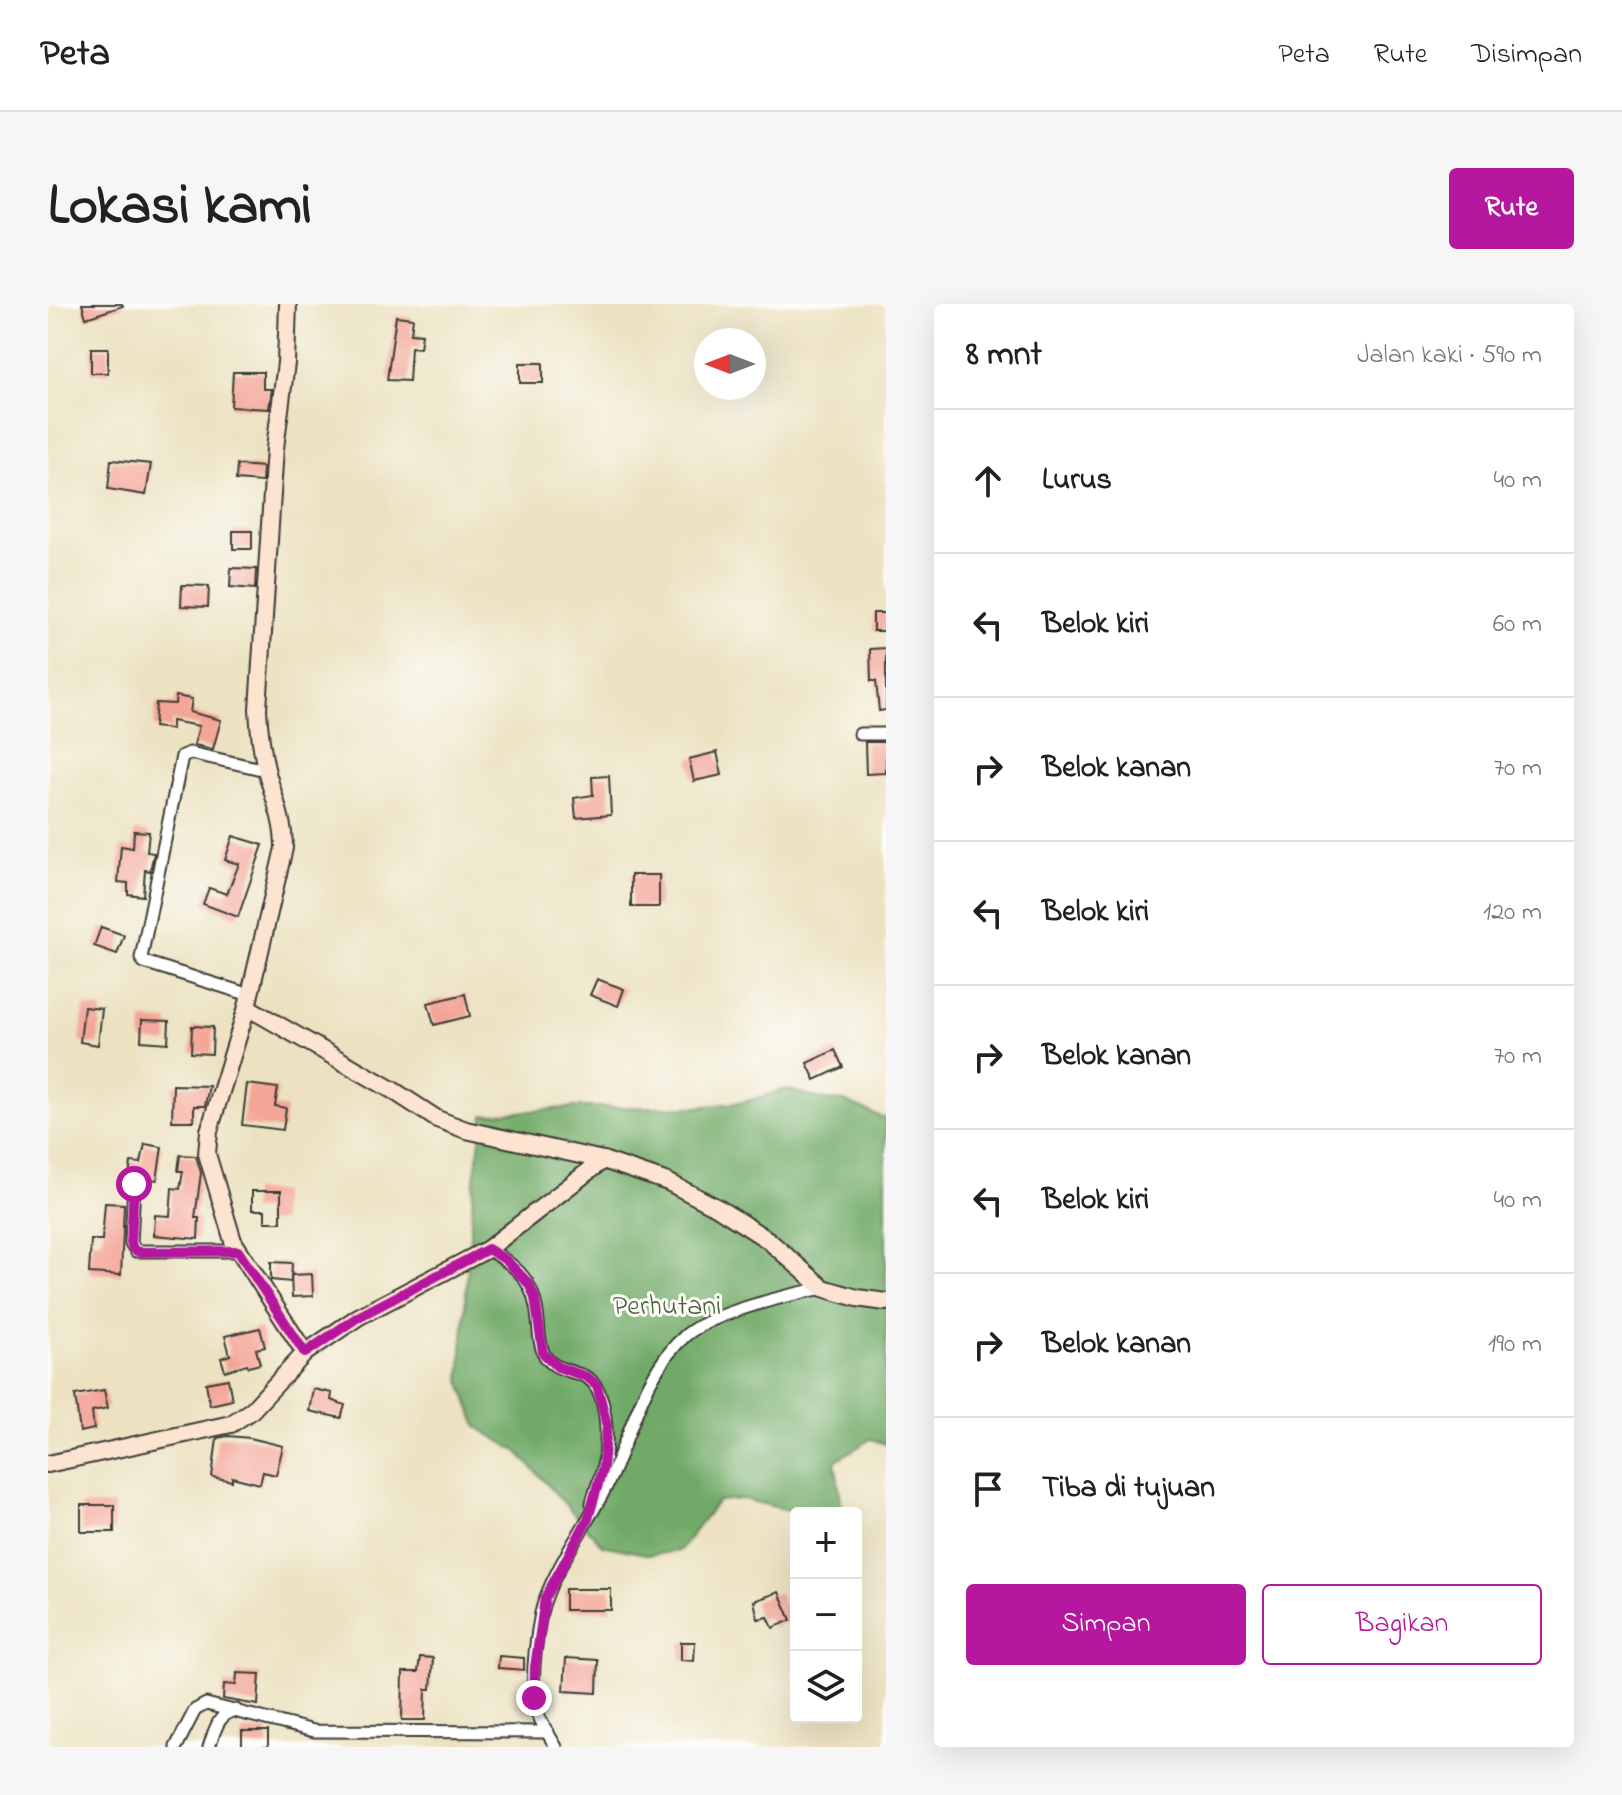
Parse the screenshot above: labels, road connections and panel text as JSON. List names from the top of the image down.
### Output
{
  "parks": ["Perhutani"],
  "north": "left",
  "page": {
    "header": "Peta",
    "nav": ["Peta", "Rute", "Disimpan"],
    "title": "Lokasi kami",
    "buttons": [
      "Rute",
      ["Simpan", "Bagikan"]
    ],
    "heading": ["8 mnt", "Jalan kaki · 590 m"],
    "list": [
      ["Lurus", "40 m"],
      ["Belok kiri", "60 m"],
      ["Belok kanan", "70 m"],
      ["Belok kiri", "120 m"],
      ["Belok kanan", "70 m"],
      ["Belok kiri", "40 m"],
      ["Belok kanan", "190 m"],
      "Tiba di tujuan"
    ],
    "map_buttons": ["+", "−"]
  }
}
